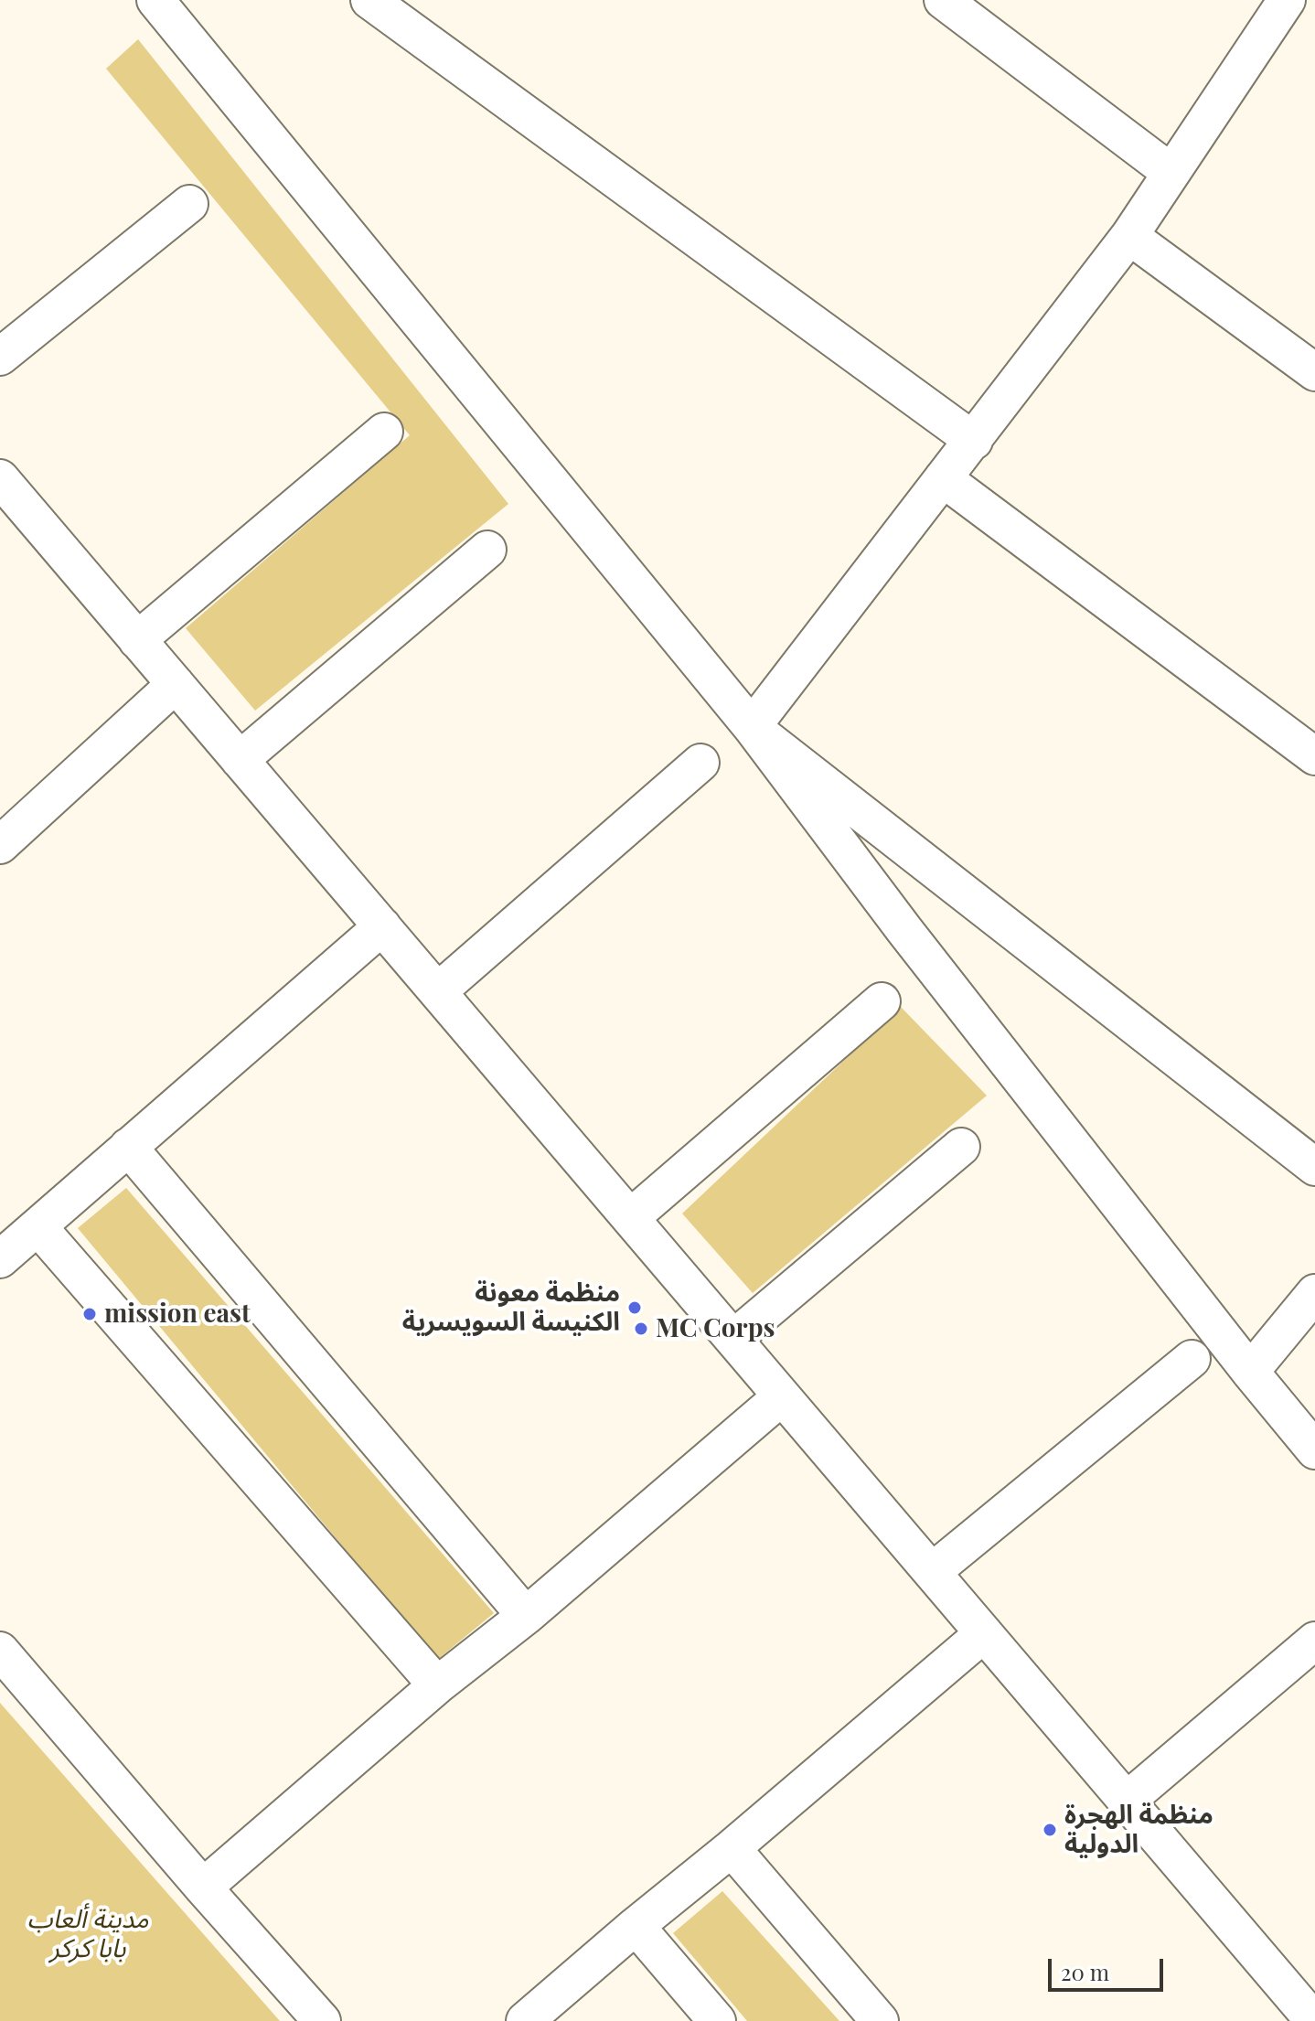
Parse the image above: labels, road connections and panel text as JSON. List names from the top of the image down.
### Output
{
  "parks": ["مدينة ألعاب بابا كركر"],
  "places": [
    "منظمة معونة الكنيسة السويسرية",
    "mission east",
    "MC Corps",
    "منظمة الهجرة الدولية"
  ],
  "scale_bar": "20 m"
}
